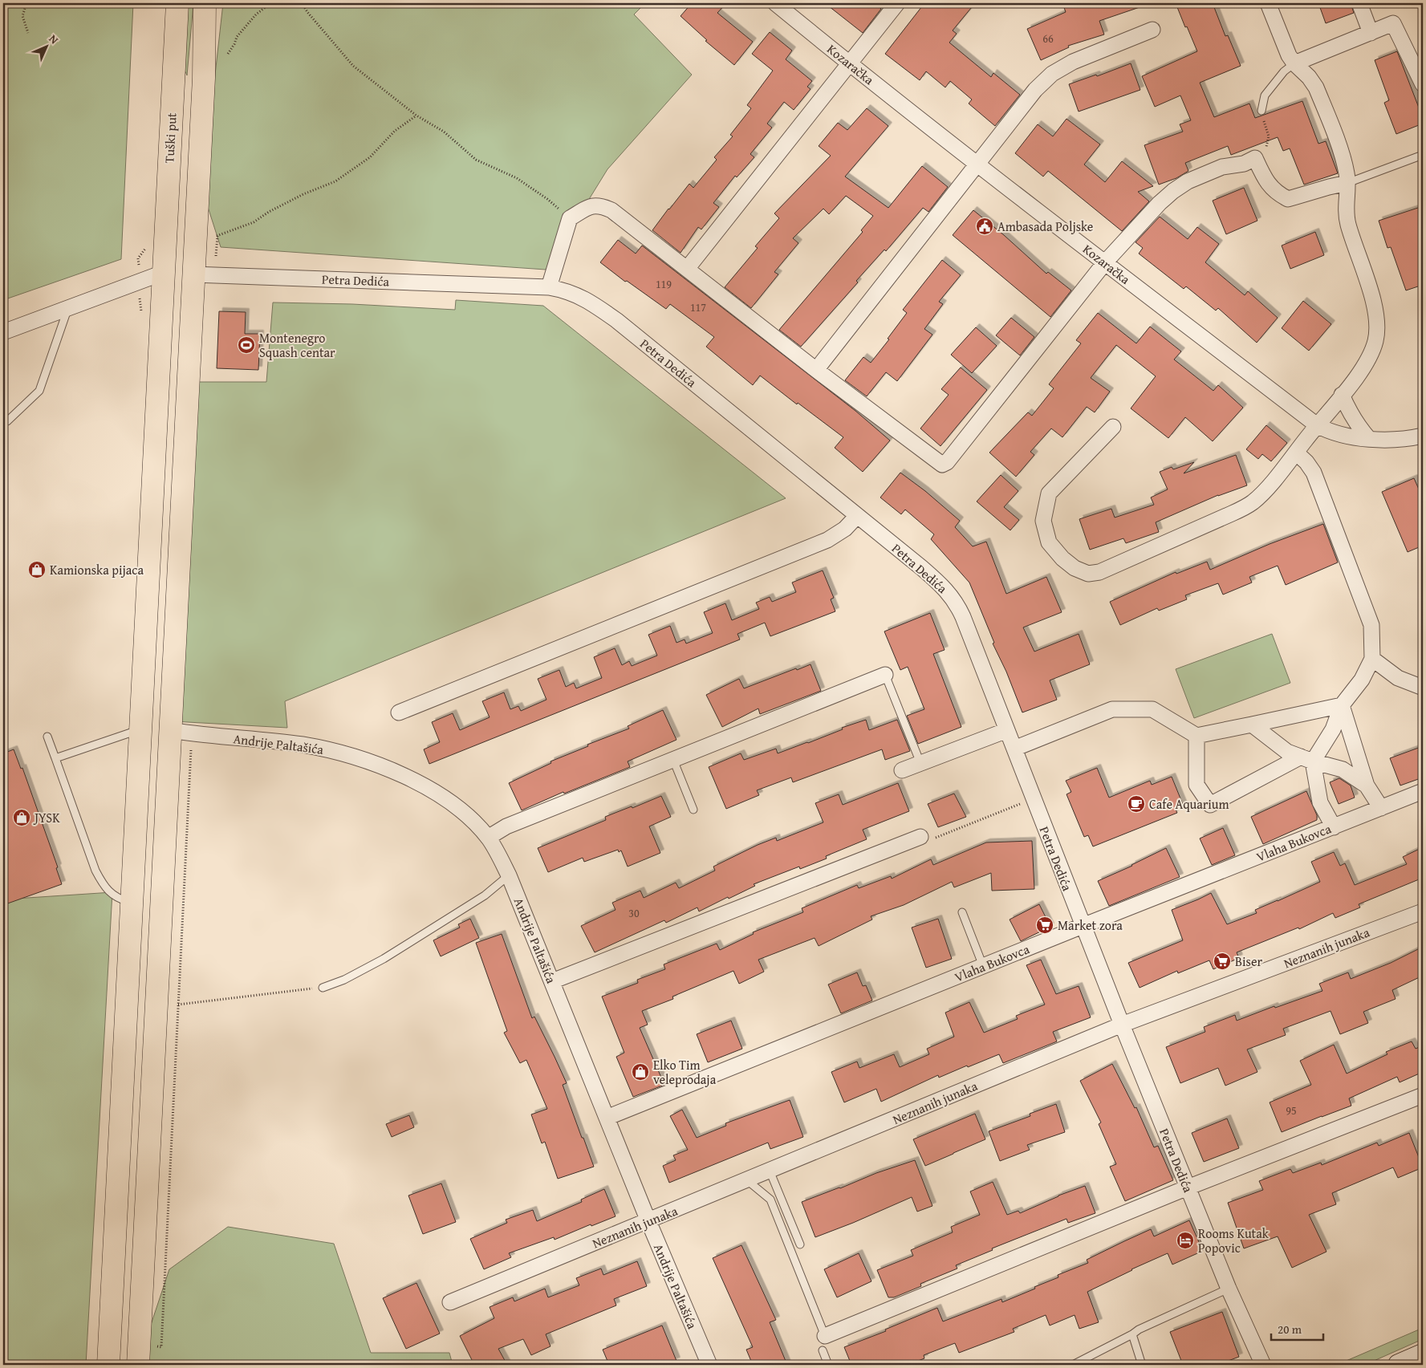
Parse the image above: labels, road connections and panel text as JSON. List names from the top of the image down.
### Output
{
  "streets": {
    "main road": ["Tuški put"],
    "street": [
      "Kozaračka",
      "Petra Dedića",
      "Andrije Paltašića",
      "Vlaha Bukovca",
      "Neznanih junaka"
    ]
  },
  "crossings": [
    ["Petra Dedića", "Vlaha Bukovca"],
    ["Petra Dedića", "Neznanih junaka"],
    ["Andrije Paltašića", "Vlaha Bukovca"],
    ["Andrije Paltašića", "Neznanih junaka"]
  ],
  "places": {
    "public building": ["Ambasada Poljske"],
    "sports": ["Montenegro Squash centar"],
    "shop": ["Kamionska pijaca", "JYSK", "Elko Tim veleprodaja"],
    "cafe": ["Cafe Aquarium"],
    "supermarket": ["Market zora", "Biser"],
    "hotel": ["Rooms Kutak Popovic"]
  },
  "house_numbers": [
    "66",
    "119",
    "117",
    "30",
    "95"
  ],
  "scale_bar": "20 m",
  "north": "top right"
}
